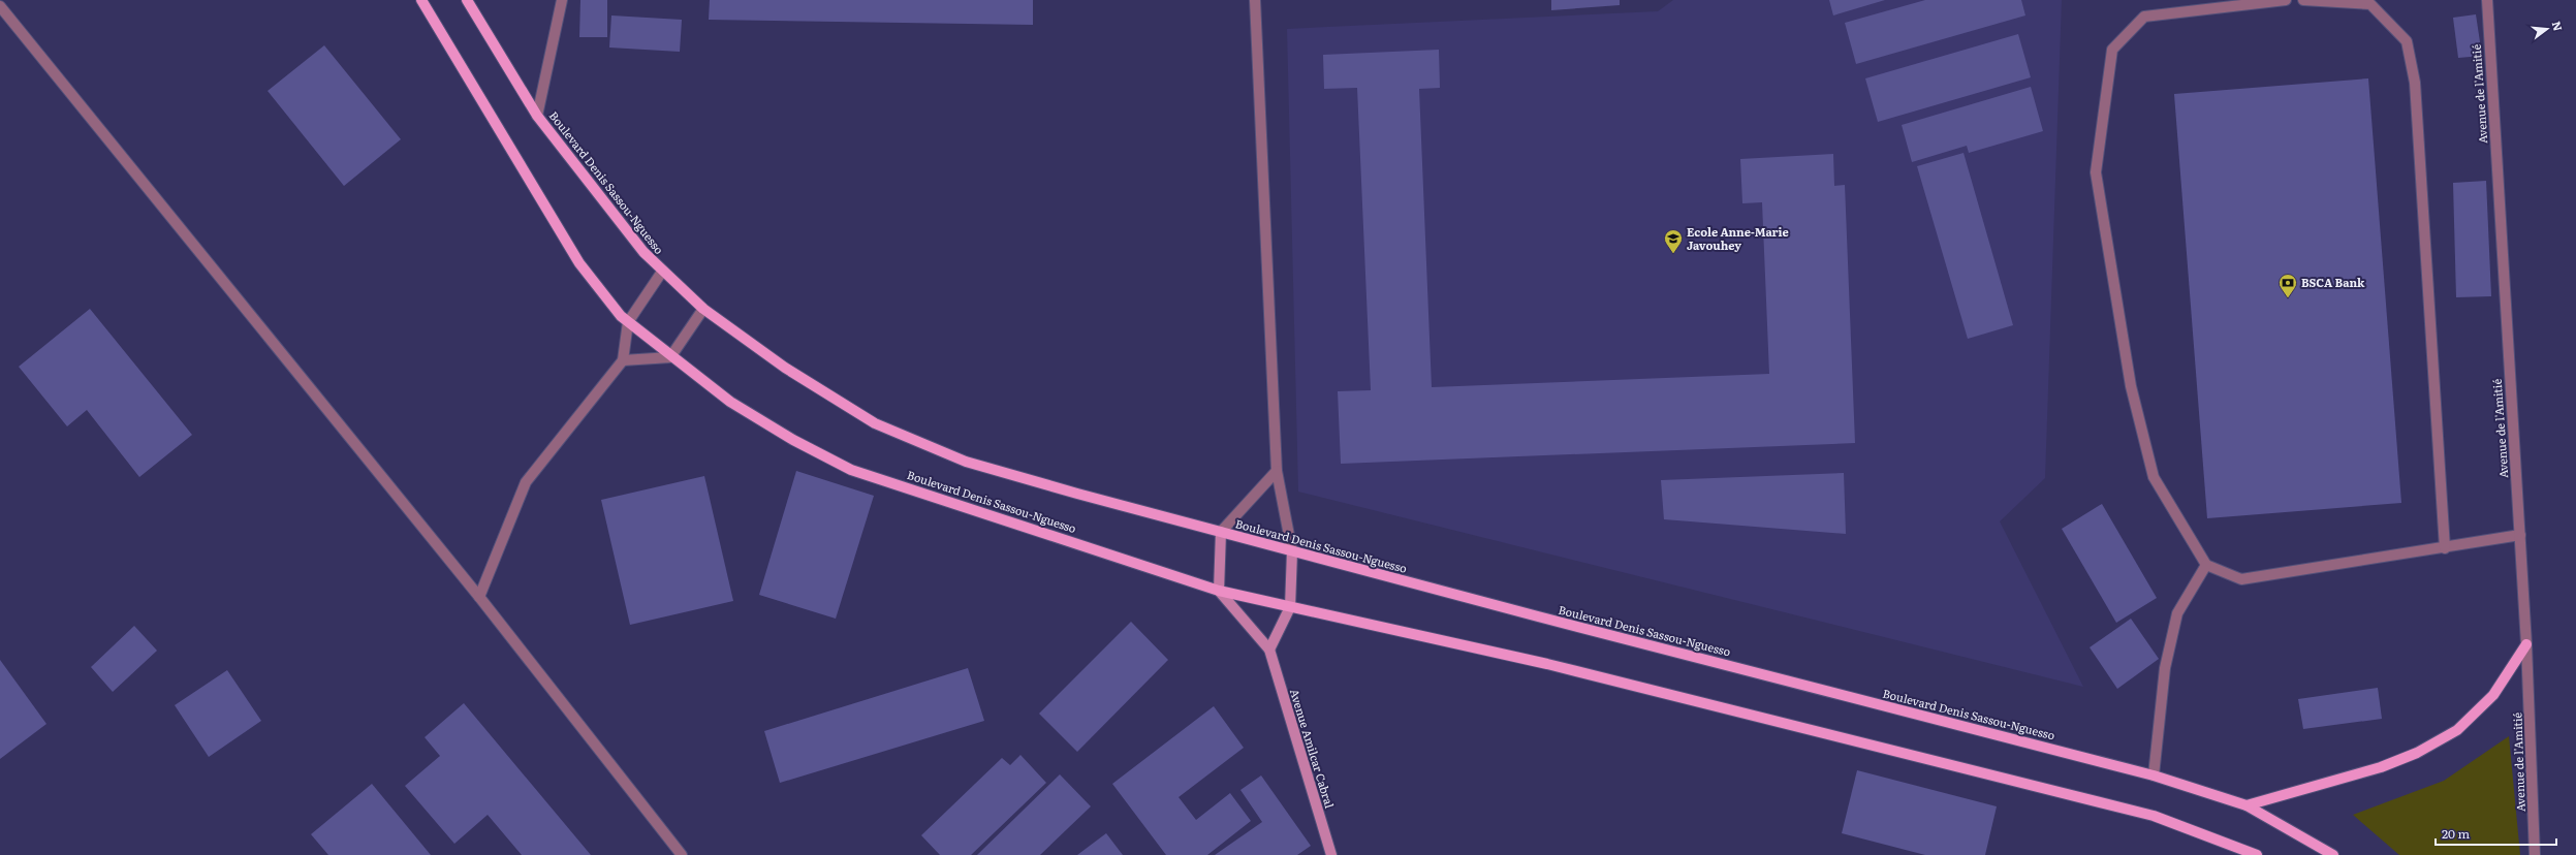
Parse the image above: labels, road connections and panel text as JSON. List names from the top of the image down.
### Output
{
  "streets": {
    "main road": ["Boulevard Denis Sassou-Nguesso", "Avenue Amilcar Cabral"],
    "street": ["Avenue de l'Amitié"]
  },
  "crossings": [
    ["Boulevard Denis Sassou-Nguesso", "Avenue Amilcar Cabral"]
  ],
  "places": {
    "school or university": ["Ecole Anne-Marie Javouhey"],
    "bank": ["BSCA Bank"]
  },
  "scale_bar": "20 m",
  "north": "right"
}
